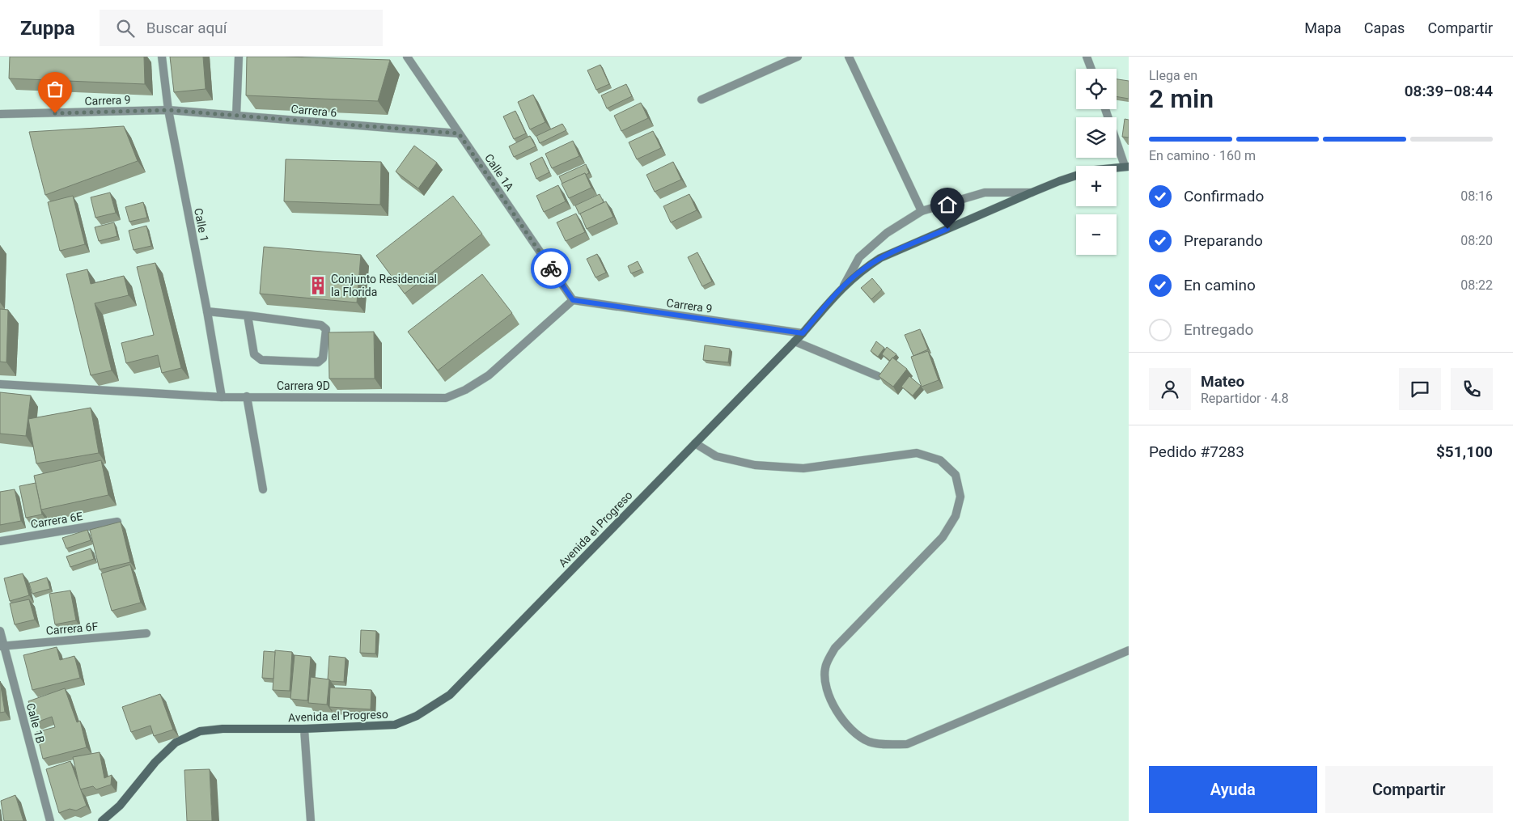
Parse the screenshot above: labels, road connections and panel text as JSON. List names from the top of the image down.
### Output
{
  "streets": {
    "main road": ["Avenida el Progreso"],
    "street": [
      "Carrera 9",
      "Carrera 6",
      "Calle 1A",
      "Calle 1",
      "Carrera 9D",
      "Carrera 6E",
      "Carrera 6F",
      "Calle 1B"
    ]
  },
  "crossings": [
    ["Carrera 9", "Carrera 6"],
    ["Carrera 9", "Calle 1A"],
    ["Carrera 9", "Calle 1"],
    ["Carrera 9", "Carrera 9D"],
    ["Carrera 9", "Avenida el Progreso"],
    ["Carrera 6", "Calle 1A"],
    ["Carrera 6", "Calle 1"],
    ["Calle 1A", "Carrera 9D"],
    ["Calle 1", "Carrera 9D"],
    ["Carrera 6F", "Calle 1B"]
  ],
  "places": {
    "building": ["Conjunto Residencial la Florida"]
  },
  "page": {
    "header": "Zuppa",
    "search": "Buscar aquí",
    "nav": ["Mapa", "Capas", "Compartir"],
    "heading": ["2 min", "Llega en", "08:39–08:44"],
    "panel": [
      "Mateo",
      "Repartidor · 4.8",
      "Pedido #7283",
      "$51,100"
    ],
    "map_buttons": ["+", "−"],
    "bar": "En camino · 160 m",
    "list": [
      ["Confirmado", "08:16"],
      ["Preparando", "08:20"],
      ["En camino", "08:22"],
      "Entregado"
    ],
    "buttons": ["Ayuda", "Compartir"]
  }
}
